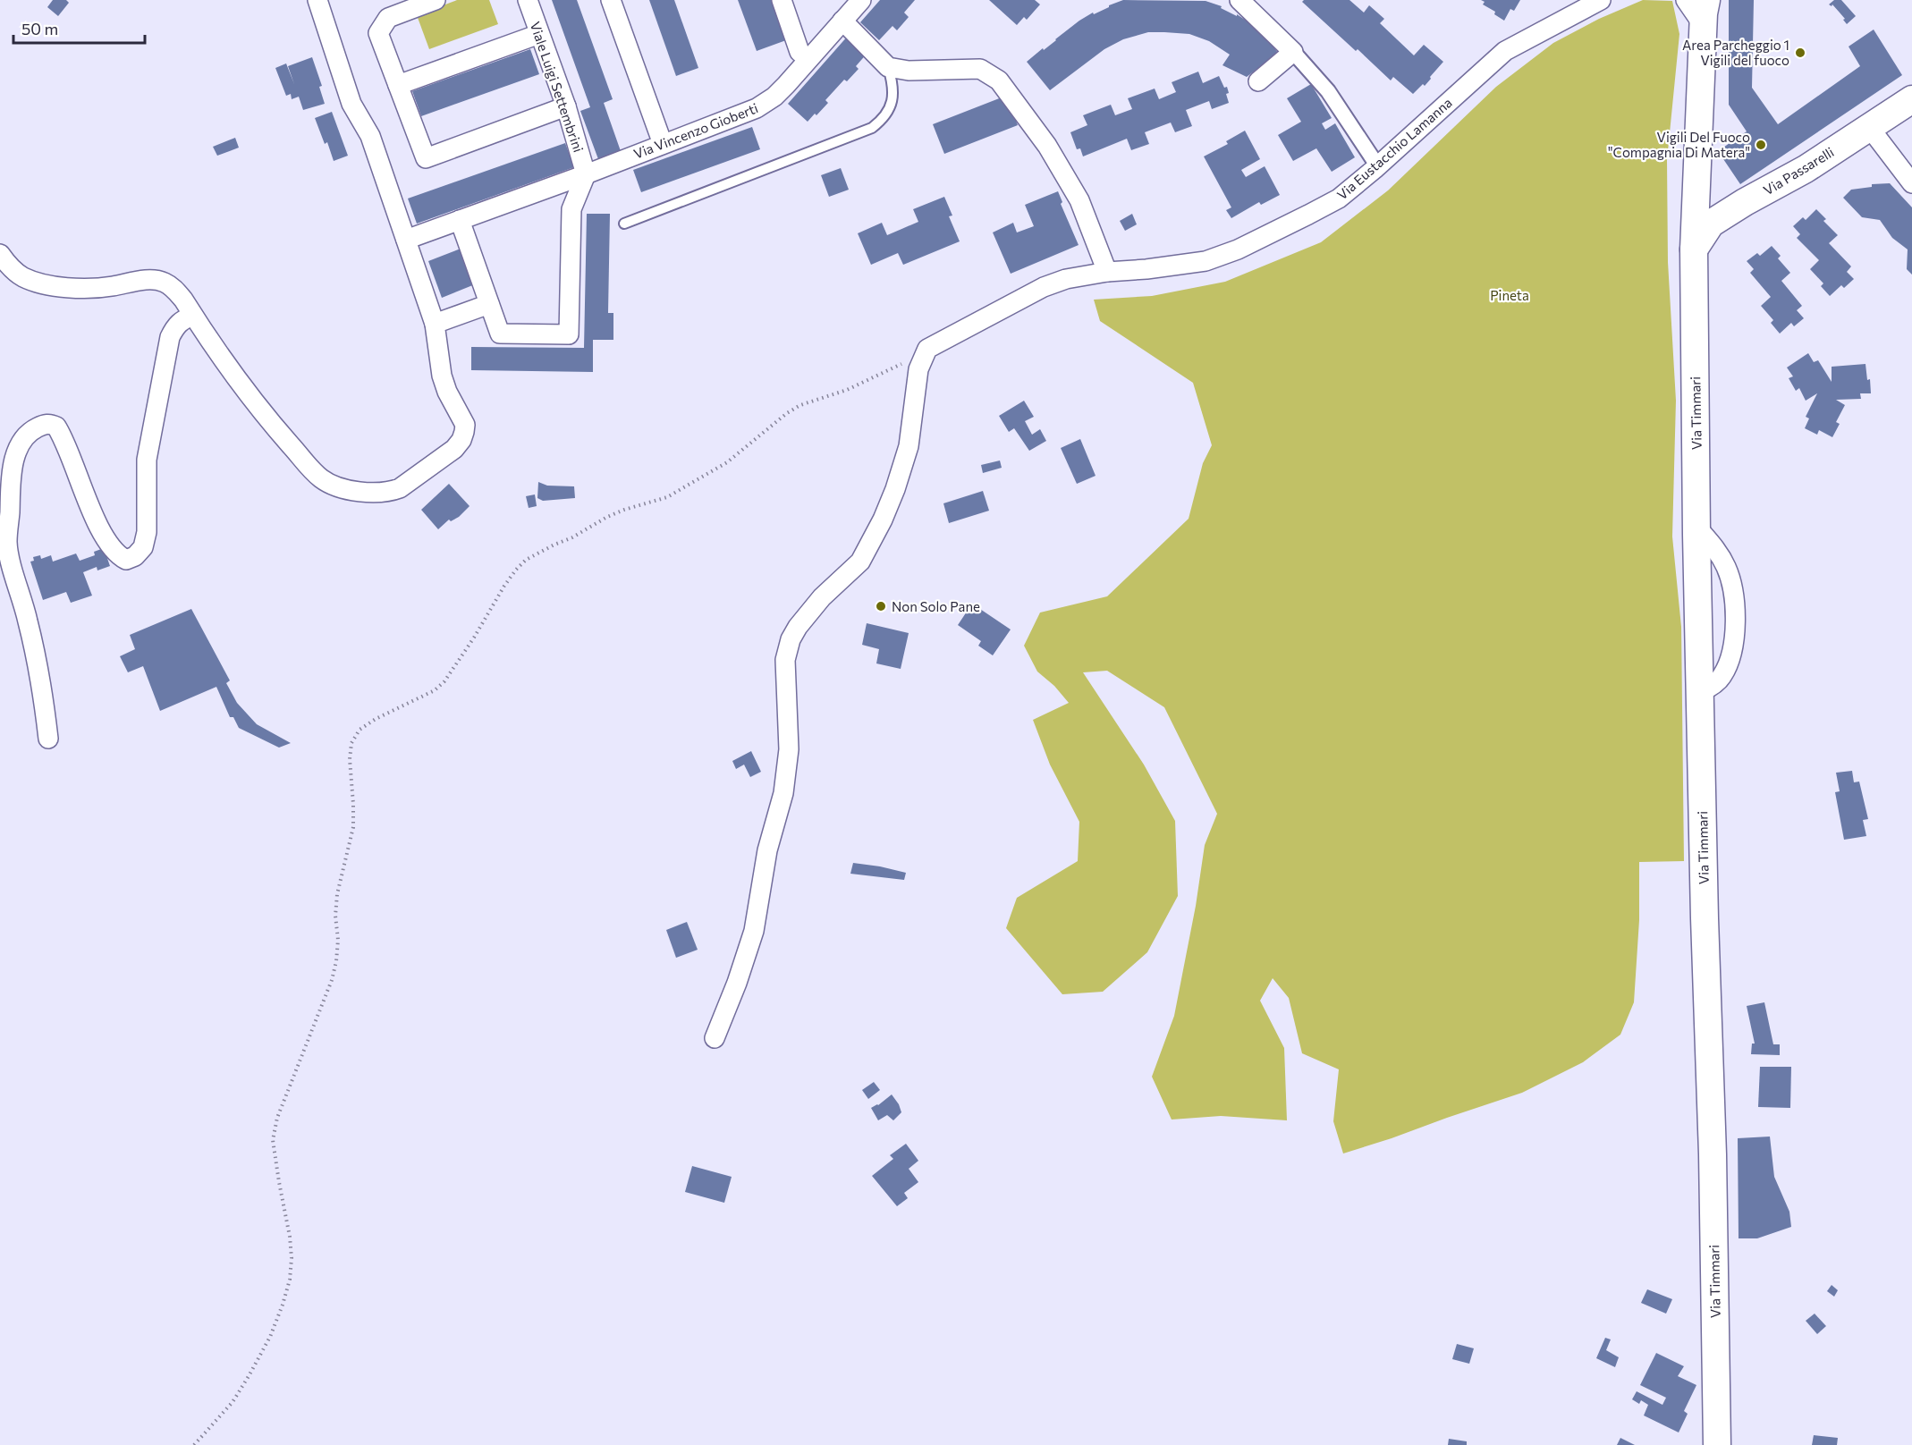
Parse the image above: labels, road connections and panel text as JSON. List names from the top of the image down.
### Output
{
  "streets": {
    "main road": ["Via Passarelli", "Via Timmari"],
    "street": ["Viale Luigi Settembrini", "Via Vincenzo Gioberti", "Via Eustacchio Lamanna"]
  },
  "crossings": [
    ["Viale Luigi Settembrini", "Via Vincenzo Gioberti"],
    ["Via Passarelli", "Via Timmari"]
  ],
  "parks": ["Pineta"],
  "places": ["Area Parcheggio 1 Vigili del fuoco", "Vigili Del Fuoco \"Compagnia Di Matera\"", "Non Solo Pane"],
  "scale_bar": "50 m"
}
